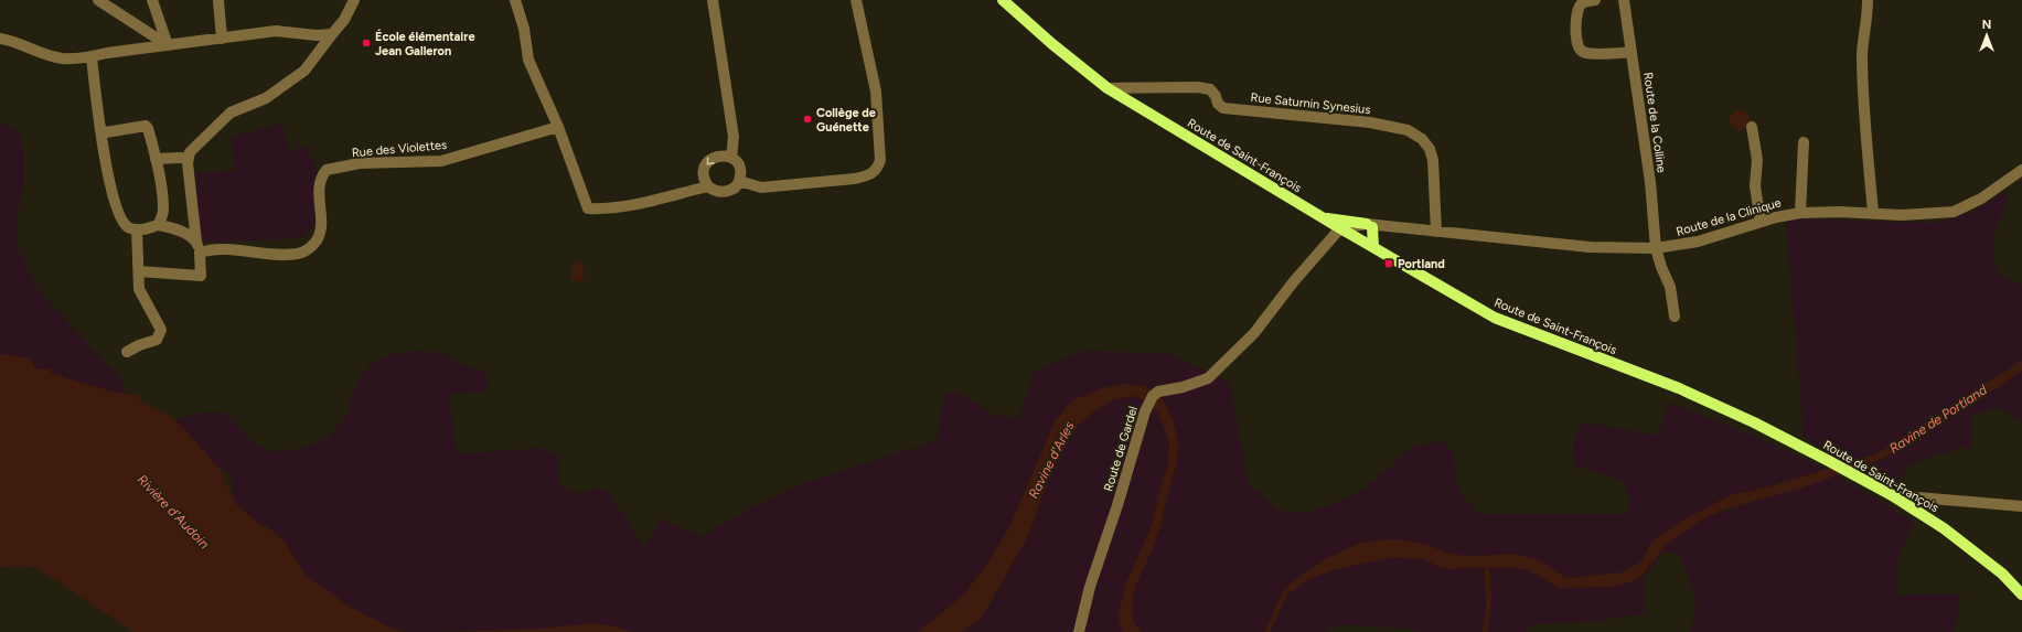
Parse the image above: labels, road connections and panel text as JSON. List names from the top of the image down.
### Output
{
  "streets": {
    "main road": ["Route de Saint-François"],
    "street": [
      "Rue Saturnin Synesius",
      "Route de la Colline",
      "Rue des Violettes",
      "Route de la Clinique",
      "Route de Gardel"
    ]
  },
  "crossings": [
    ["Rue Saturnin Synesius", "Route de Saint-François"],
    ["Rue Saturnin Synesius", "Route de la Clinique"],
    ["Route de la Colline", "Route de la Clinique"],
    ["Route de Saint-François", "Route de la Clinique"],
    ["Route de Saint-François", "Route de Gardel"],
    ["Route de la Clinique", "Route de Gardel"]
  ],
  "water": ["Ravine de Portland", "Ravine d'Arles", "Rivière d'Audoin"],
  "places": {
    "other": ["École élémentaire Jean Galleron", "Collège de Guénette"],
    "transit": ["Portland"]
  },
  "north": "top"
}
